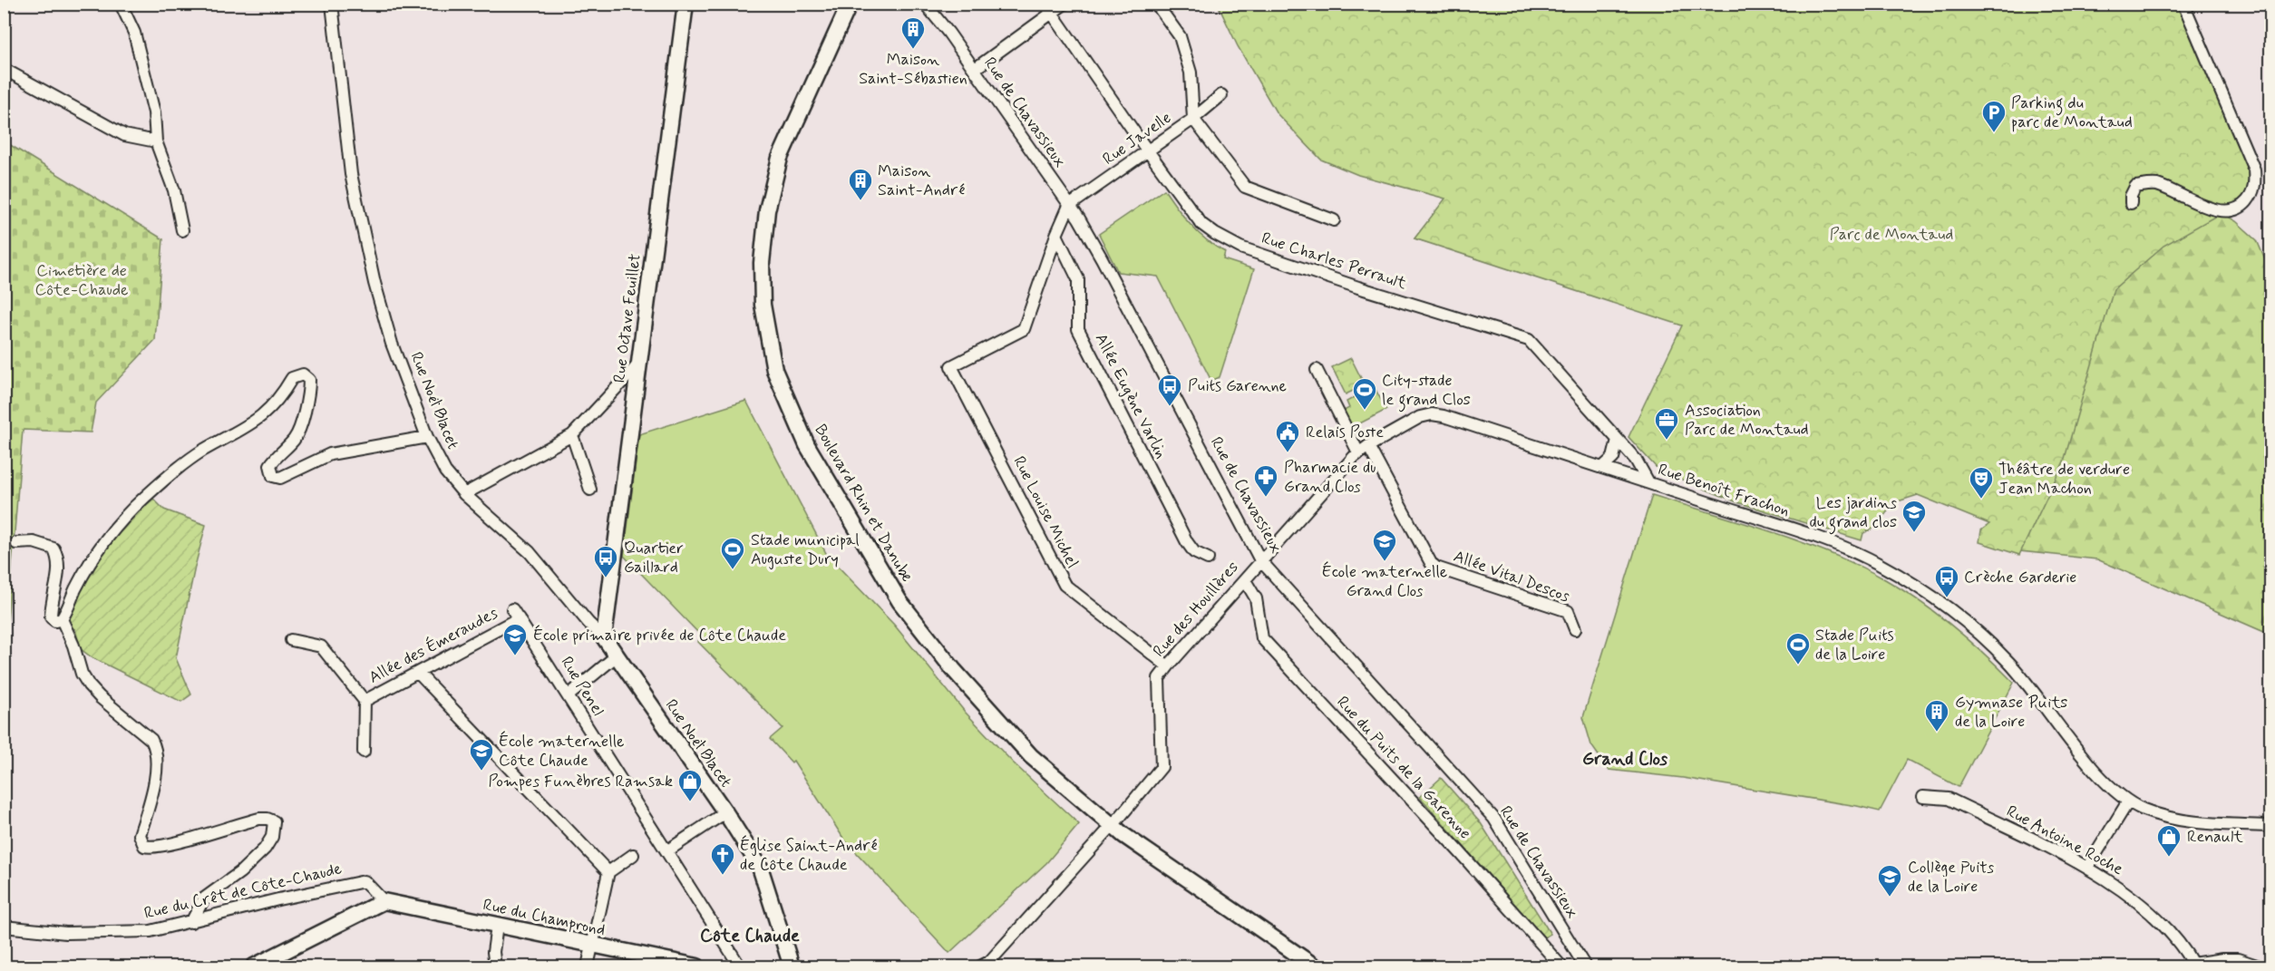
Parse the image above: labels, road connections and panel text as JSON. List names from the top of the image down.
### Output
{
  "streets": {
    "street": [
      "Rue de Chavassieux",
      "Rue Javelle",
      "Rue Charles Perrault",
      "Rue Octave Feuillet",
      "Allée Eugène Varlin",
      "Rue Noël Blacet",
      "Rue Benoît Frachon",
      "Boulevard Rhin et Danube",
      "Rue Louise Michel",
      "Allée Vital Descos",
      "Rue des Houillères",
      "Allée des Émeraudes",
      "Rue Penel",
      "Rue du Puits de la Garenne",
      "Rue Antoine Roche",
      "Rue du Crêt de Côte-Chaude",
      "Rue du Champrond"
    ]
  },
  "crossings": [
    ["Rue de Chavassieux", "Rue Javelle"],
    ["Rue de Chavassieux", "Rue Benoît Frachon"],
    ["Rue de Chavassieux", "Rue des Houillères"],
    ["Rue Javelle", "Rue Charles Perrault"],
    ["Rue Charles Perrault", "Rue Benoît Frachon"],
    ["Rue Octave Feuillet", "Rue Noël Blacet"],
    ["Allée Eugène Varlin", "Rue Louise Michel"],
    ["Rue Benoît Frachon", "Allée Vital Descos"],
    ["Rue Benoît Frachon", "Rue des Houillères"],
    ["Boulevard Rhin et Danube", "Rue des Houillères"],
    ["Rue Louise Michel", "Rue des Houillères"],
    ["Rue des Houillères", "Rue du Puits de la Garenne"],
    ["Allée des Émeraudes", "Rue Penel"],
    ["Rue du Crêt de Côte-Chaude", "Rue du Champrond"]
  ],
  "districts": ["Grand Clos", "Côte Chaude"],
  "parks": ["Parc de Montaud", "Cimetière de Côte-Chaude"],
  "places": {
    "building": ["Maison Saint-Sébastien", "Maison Saint-André", "Gymnase Puits de la Loire"],
    "parking": ["Parking du parc de Montaud"],
    "bus stop": ["Puits Garenne", "Quartier Gaillard", "Crèche Garderie"],
    "sports": ["City-stade le grand Clos", "Stade municipal Auguste Dury", "Stade Puits de la Loire"],
    "office": ["Association Parc de Montaud"],
    "public building": ["Relais Poste"],
    "pharmacy": ["Pharmacie du Grand Clos"],
    "theatre": ["Théâtre de verdure Jean Machon"],
    "school or university": [
      "Les jardins du grand clos",
      "École maternelle Grand Clos",
      "École primaire privée de Côte Chaude",
      "École maternelle Côte Chaude",
      "Collège Puits de la Loire"
    ],
    "shop": ["Pompes Funèbres Ramsak", "Renault"],
    "church": ["Église Saint-André de Côte Chaude"]
  }
}
